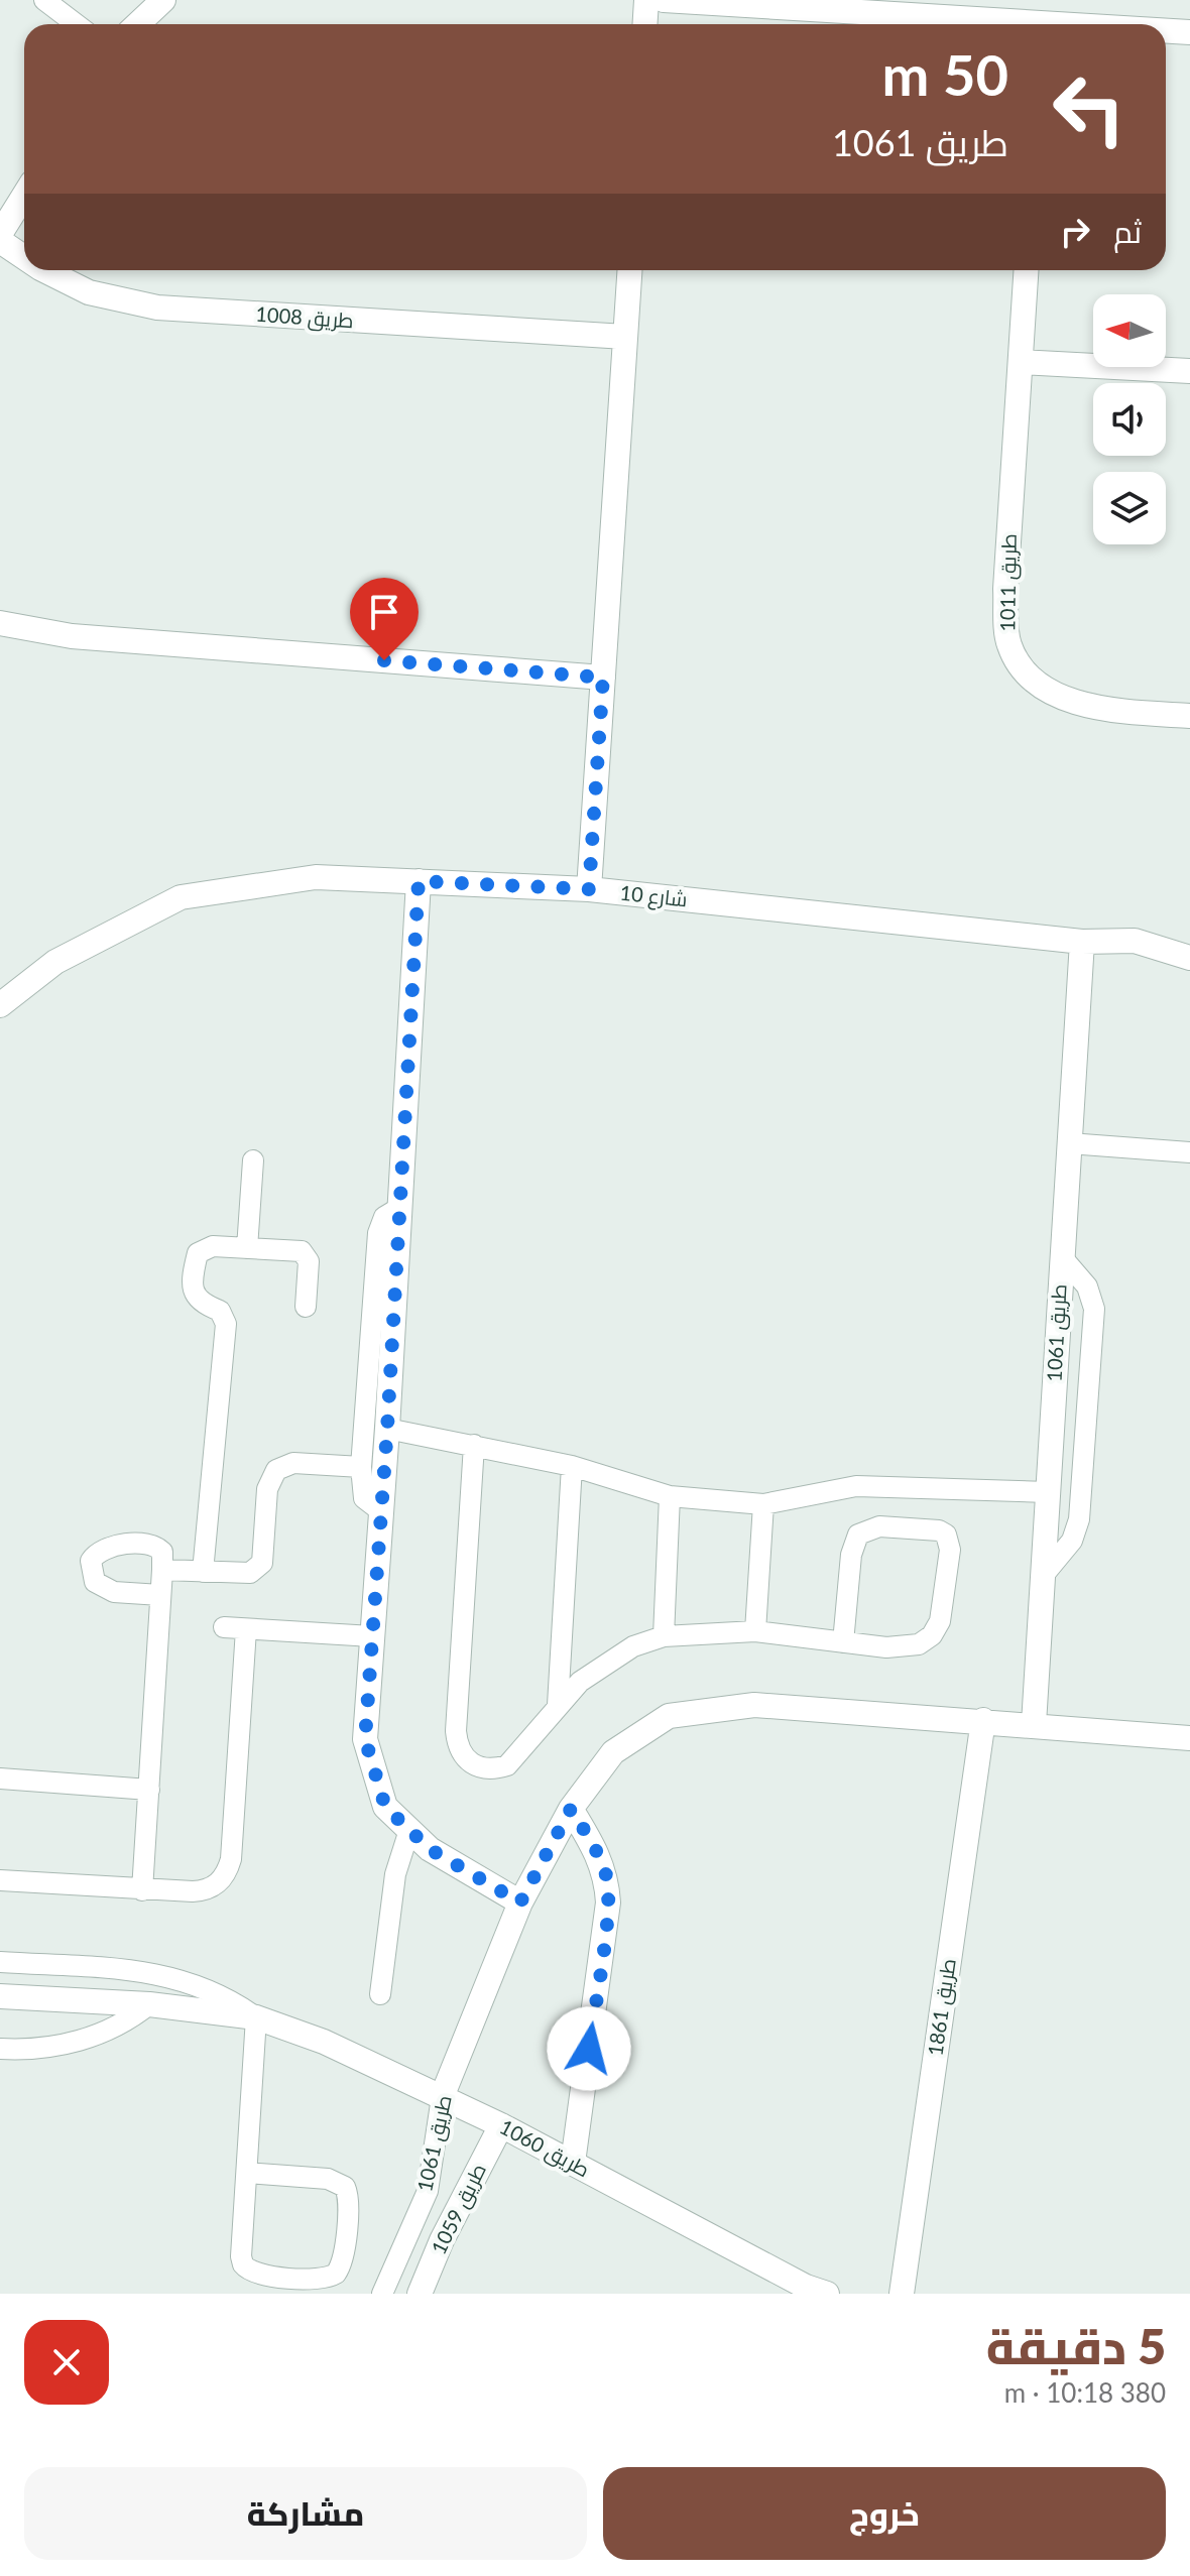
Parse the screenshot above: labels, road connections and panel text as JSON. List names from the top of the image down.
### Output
{
  "streets": {
    "street": [
      "طريق 1008",
      "طريق 1011",
      "شارع 10",
      "طريق 1061",
      "طريق 1861",
      "طريق 1060",
      "طريق 1059"
    ]
  },
  "crossings": [
    ["شارع 10", "طريق 1061"],
    ["طريق 1061", "طريق 1861"],
    ["طريق 1061", "طريق 1060"],
    ["طريق 1060", "طريق 1059"]
  ],
  "north": "left",
  "page": {
    "turn": ["50 m", "طريق 1061"],
    "then": "ثم",
    "heading": ["5 دقيقة", "380 m · 10:18"],
    "buttons": ["خروج", "مشاركة"]
  }
}
